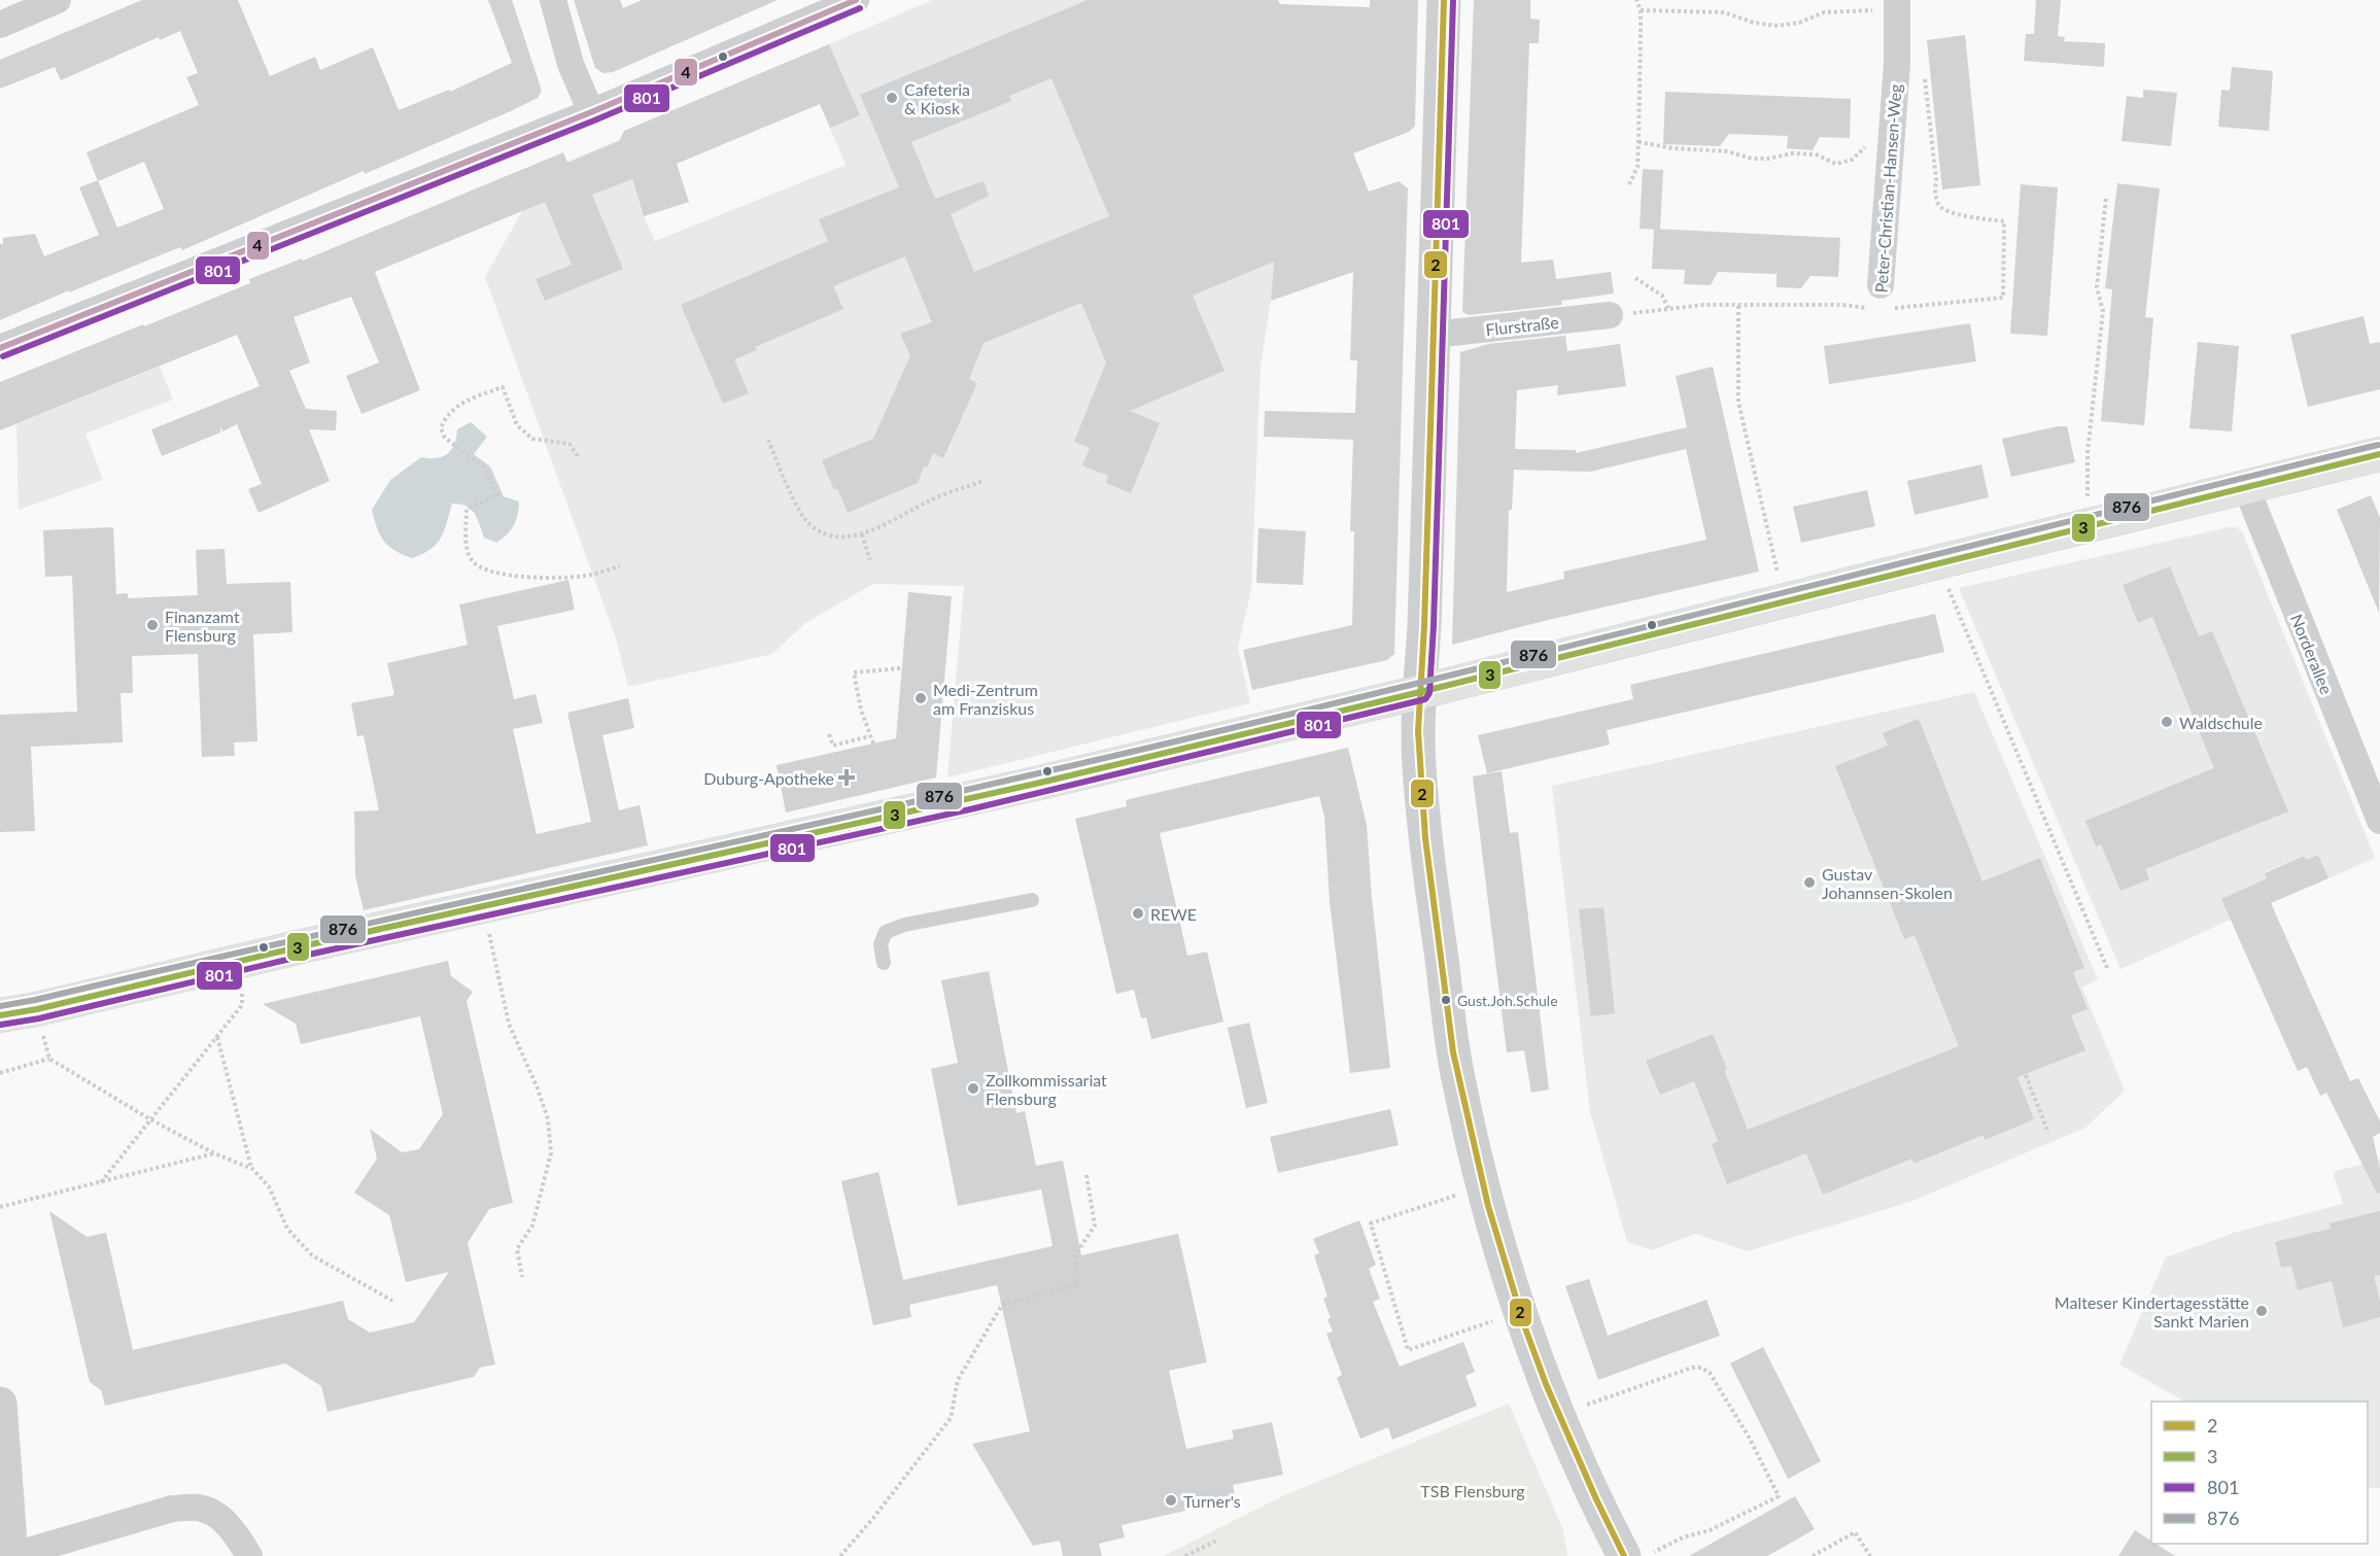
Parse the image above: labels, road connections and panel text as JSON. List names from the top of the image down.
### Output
{
  "streets": {
    "street": ["Peter-Christian-Hansen-Weg", "Flurstraße", "Norderallee"]
  },
  "parks": ["TSB Flensburg"],
  "places": {
    "other": [
      "Cafeteria & Kiosk",
      "Finanzamt Flensburg",
      "Medi-Zentrum am Franziskus",
      "Waldschule",
      "Gustav Johannsen-Skolen",
      "REWE",
      "Gust.Joh.Schule",
      "Zollkommissariat Flensburg",
      "Malteser Kindertagesstätte Sankt Marien",
      "Turner's"
    ],
    "health": ["Duburg-Apotheke"]
  },
  "lines": [
    "transit line 2",
    "transit line 801",
    "transit line 4",
    "transit line 876",
    "transit line 3"
  ],
  "legend": [
    "2",
    "3",
    "801",
    "876"
  ]
}
